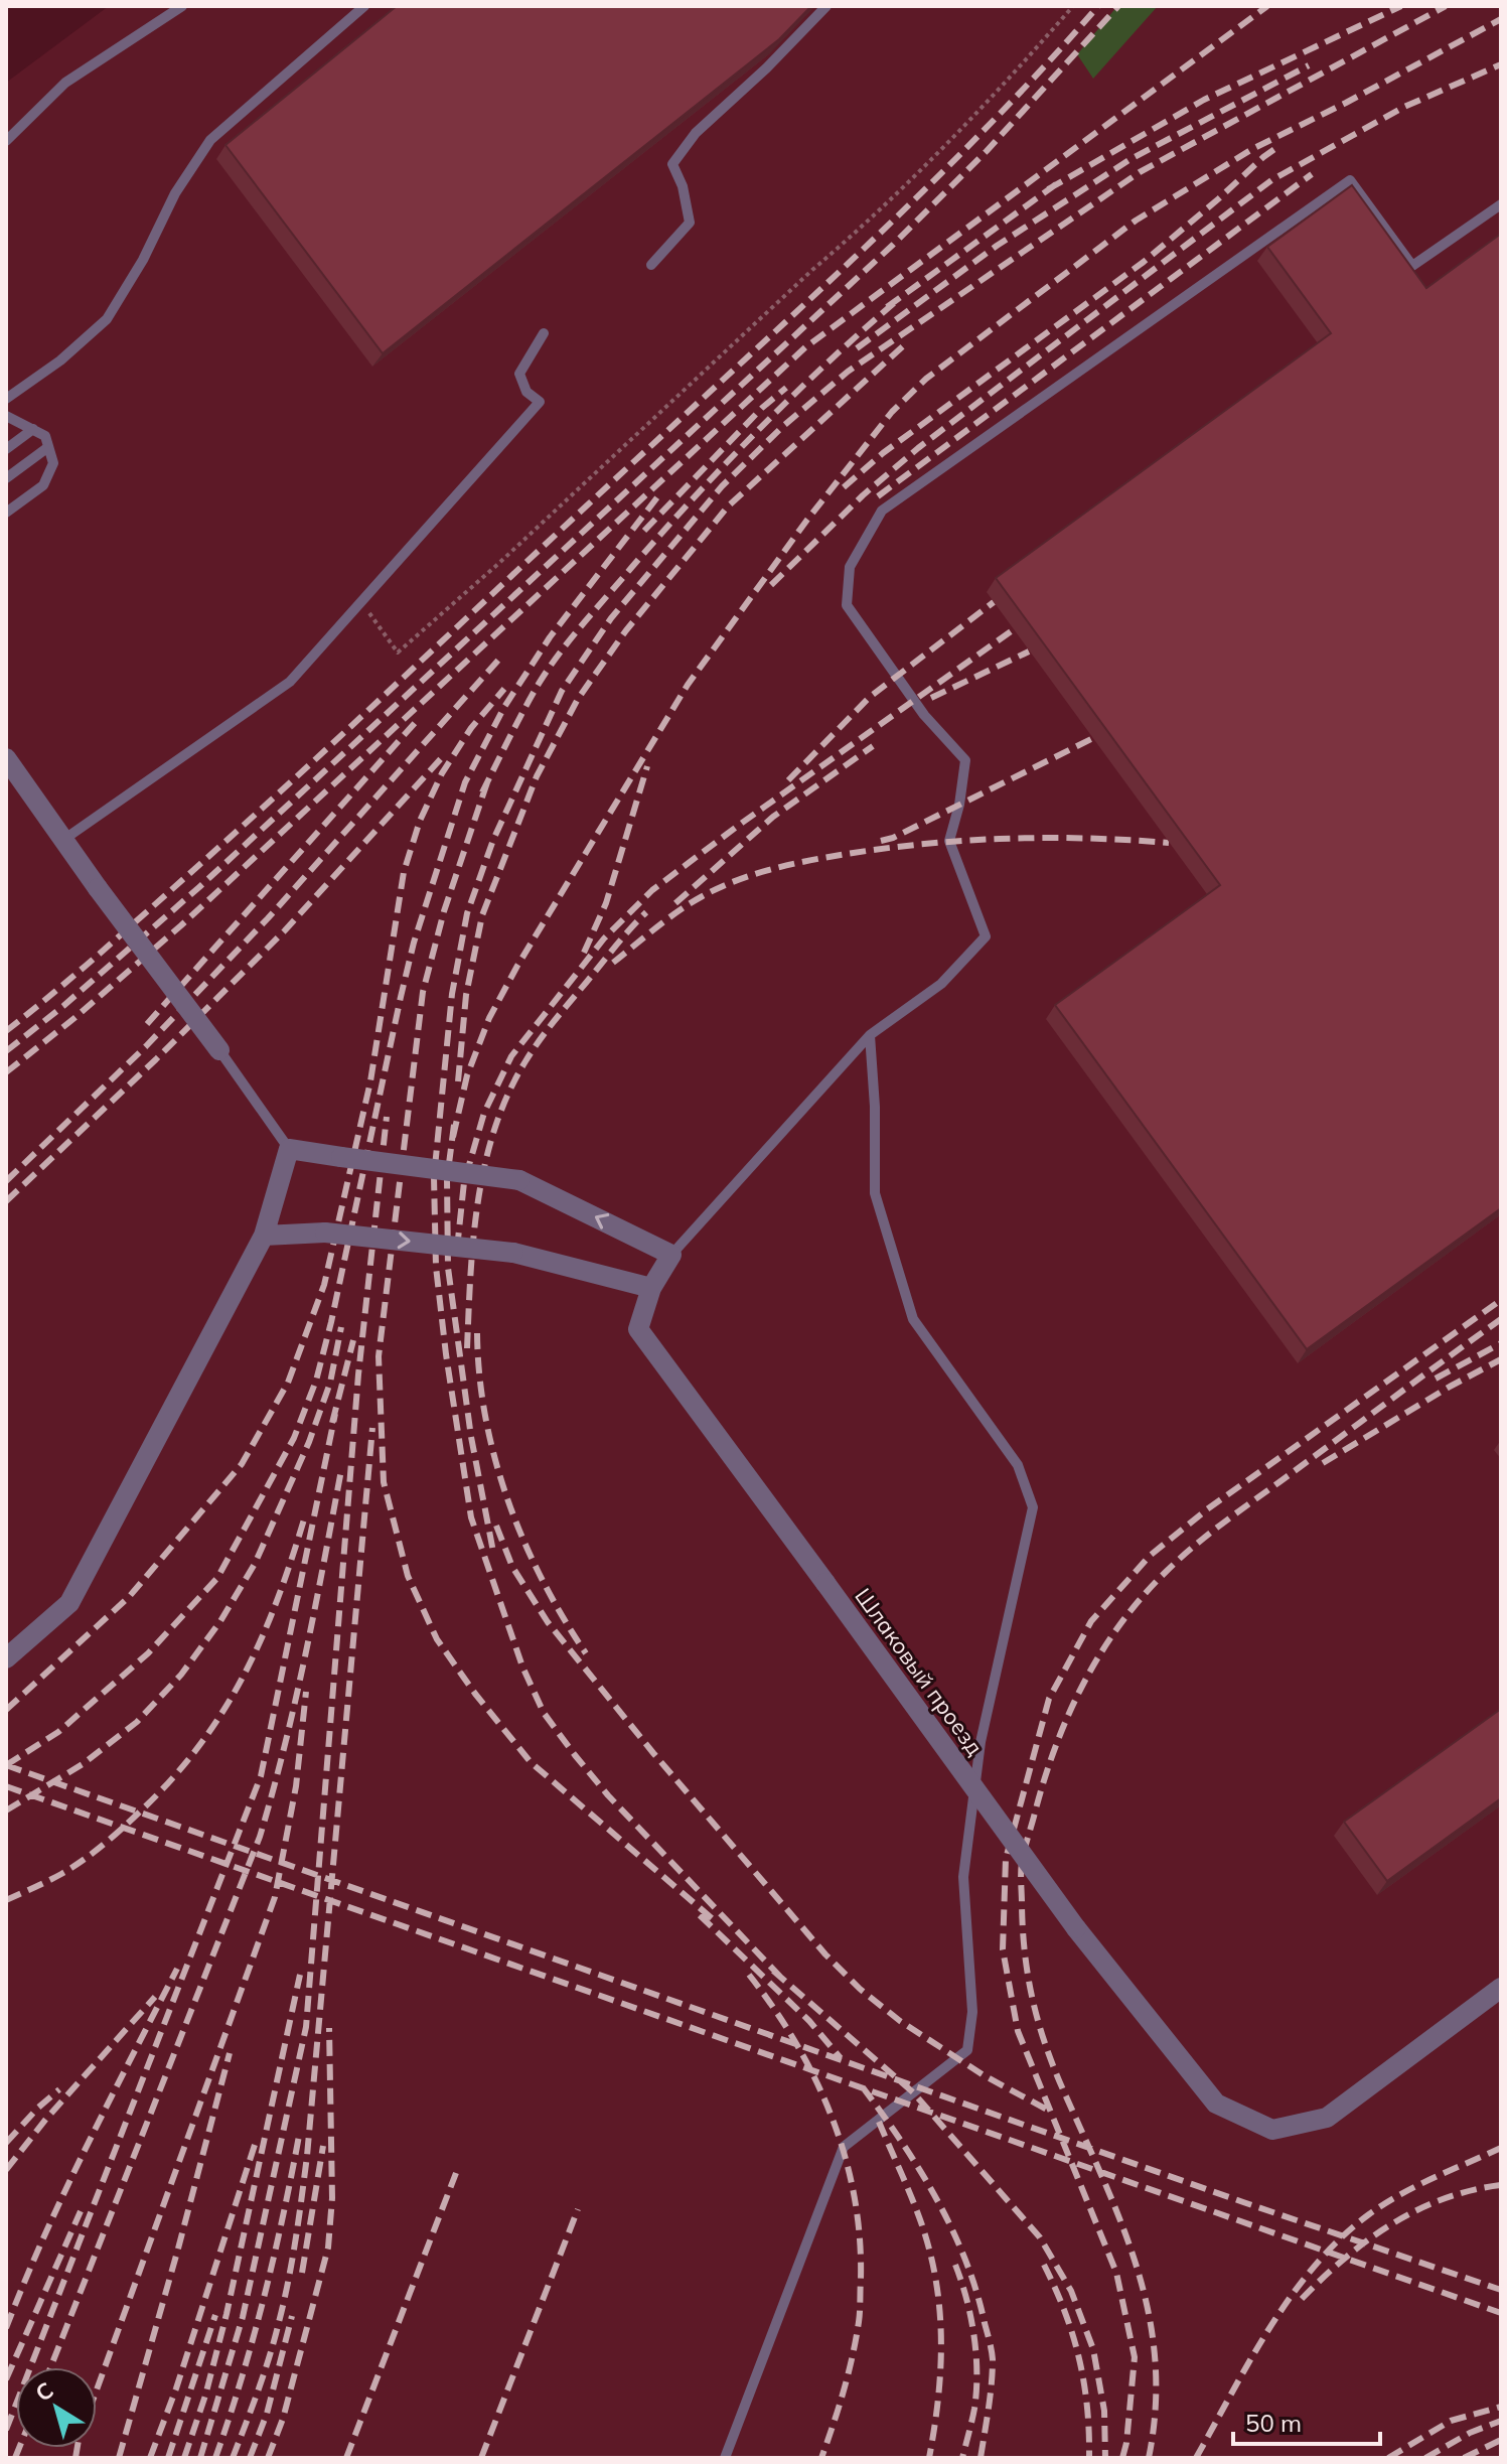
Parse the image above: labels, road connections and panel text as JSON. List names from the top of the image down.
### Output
{
  "streets": {
    "street": ["Шлаковый проезд"]
  },
  "scale_bar": "50 m",
  "north": "top left"
}
